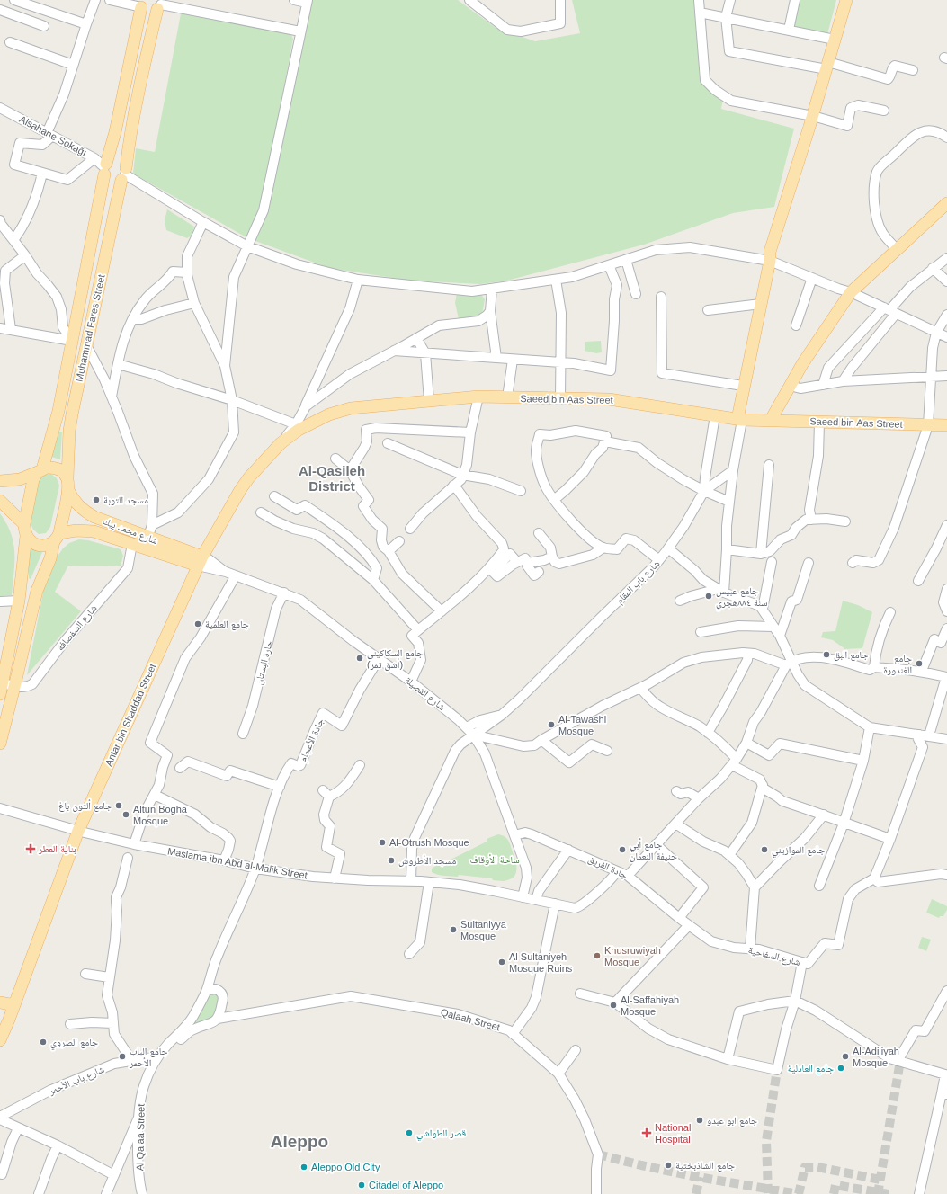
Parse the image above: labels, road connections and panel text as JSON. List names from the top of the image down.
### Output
{
  "streets": {
    "main road": [
      "Muhammad Fares Street",
      "Saeed bin Aas Street",
      "شارع محمد بيك",
      "Antar bin Shaddad Street"
    ],
    "street": [
      "Alsahane Sokağı",
      "شارع باب المقام",
      "شارع الصفصافة",
      "حارة البستان",
      "شارع القصيلة",
      "جادة الأعجام",
      "Maslama ibn Abd al-Malik Street",
      "جادة الفريق",
      "شارع السفاحية",
      "Qalaah Street",
      "شارع باب الأحمر",
      "Al Qalaa Street"
    ]
  },
  "crossings": [
    ["Alsahane Sokağı", "Muhammad Fares Street"],
    ["Muhammad Fares Street", "شارع محمد بيك"],
    ["Muhammad Fares Street", "شارع الصفصافة"],
    ["Saeed bin Aas Street", "شارع باب المقام"],
    ["Saeed bin Aas Street", "Antar bin Shaddad Street"],
    ["شارع محمد بيك", "شارع الصفصافة"],
    ["شارع محمد بيك", "شارع القصيلة"],
    ["شارع محمد بيك", "Antar bin Shaddad Street"],
    ["شارع باب المقام", "شارع القصيلة"],
    ["شارع باب المقام", "Maslama ibn Abd al-Malik Street"],
    ["حارة البستان", "شارع القصيلة"],
    ["شارع القصيلة", "Antar bin Shaddad Street"],
    ["شارع القصيلة", "جادة الأعجام"],
    ["شارع القصيلة", "Maslama ibn Abd al-Malik Street"],
    ["شارع القصيلة", "جادة الفريق"],
    ["Antar bin Shaddad Street", "Maslama ibn Abd al-Malik Street"],
    ["جادة الأعجام", "Maslama ibn Abd al-Malik Street"],
    ["جادة الأعجام", "Al Qalaa Street"],
    ["Maslama ibn Abd al-Malik Street", "جادة الفريق"],
    ["جادة الفريق", "شارع السفاحية"],
    ["Qalaah Street", "Al Qalaa Street"],
    ["شارع باب الأحمر", "Al Qalaa Street"]
  ],
  "districts": ["Al-Qasileh District", "Aleppo"],
  "parks": ["ساحة الأوقاف"],
  "places": {
    "other": [
      "مسجد التوبة",
      "جامع عبيس سنة ٨٨٤هجري",
      "جامع العلمية",
      "جامع البق",
      "جامع السكاكيني (أشق تمر)",
      "جامع الغندورة",
      "Al-Tawashi Mosque",
      "جامع ألتون باغ",
      "Altun Bogha Mosque",
      "Al-Otrush Mosque",
      "جامع أبي حنيفة النعمان",
      "جامع الموازيني",
      "مسجد الأطروش",
      "Sultaniyya Mosque",
      "Khusruwiyah Mosque",
      "Al Sultaniyeh Mosque Ruins",
      "Al-Saffahiyah Mosque",
      "جامع الصروي",
      "جامع الباب الأحمر",
      "Al-Adiliyah Mosque",
      "جامع العادلية",
      "جامع ابو عبدو",
      "قصر الطواشي",
      "جامع الشاذبختية",
      "Aleppo Old City",
      "Citadel of Aleppo"
    ],
    "health": ["بناية العطر", "National Hospital"]
  }
}
